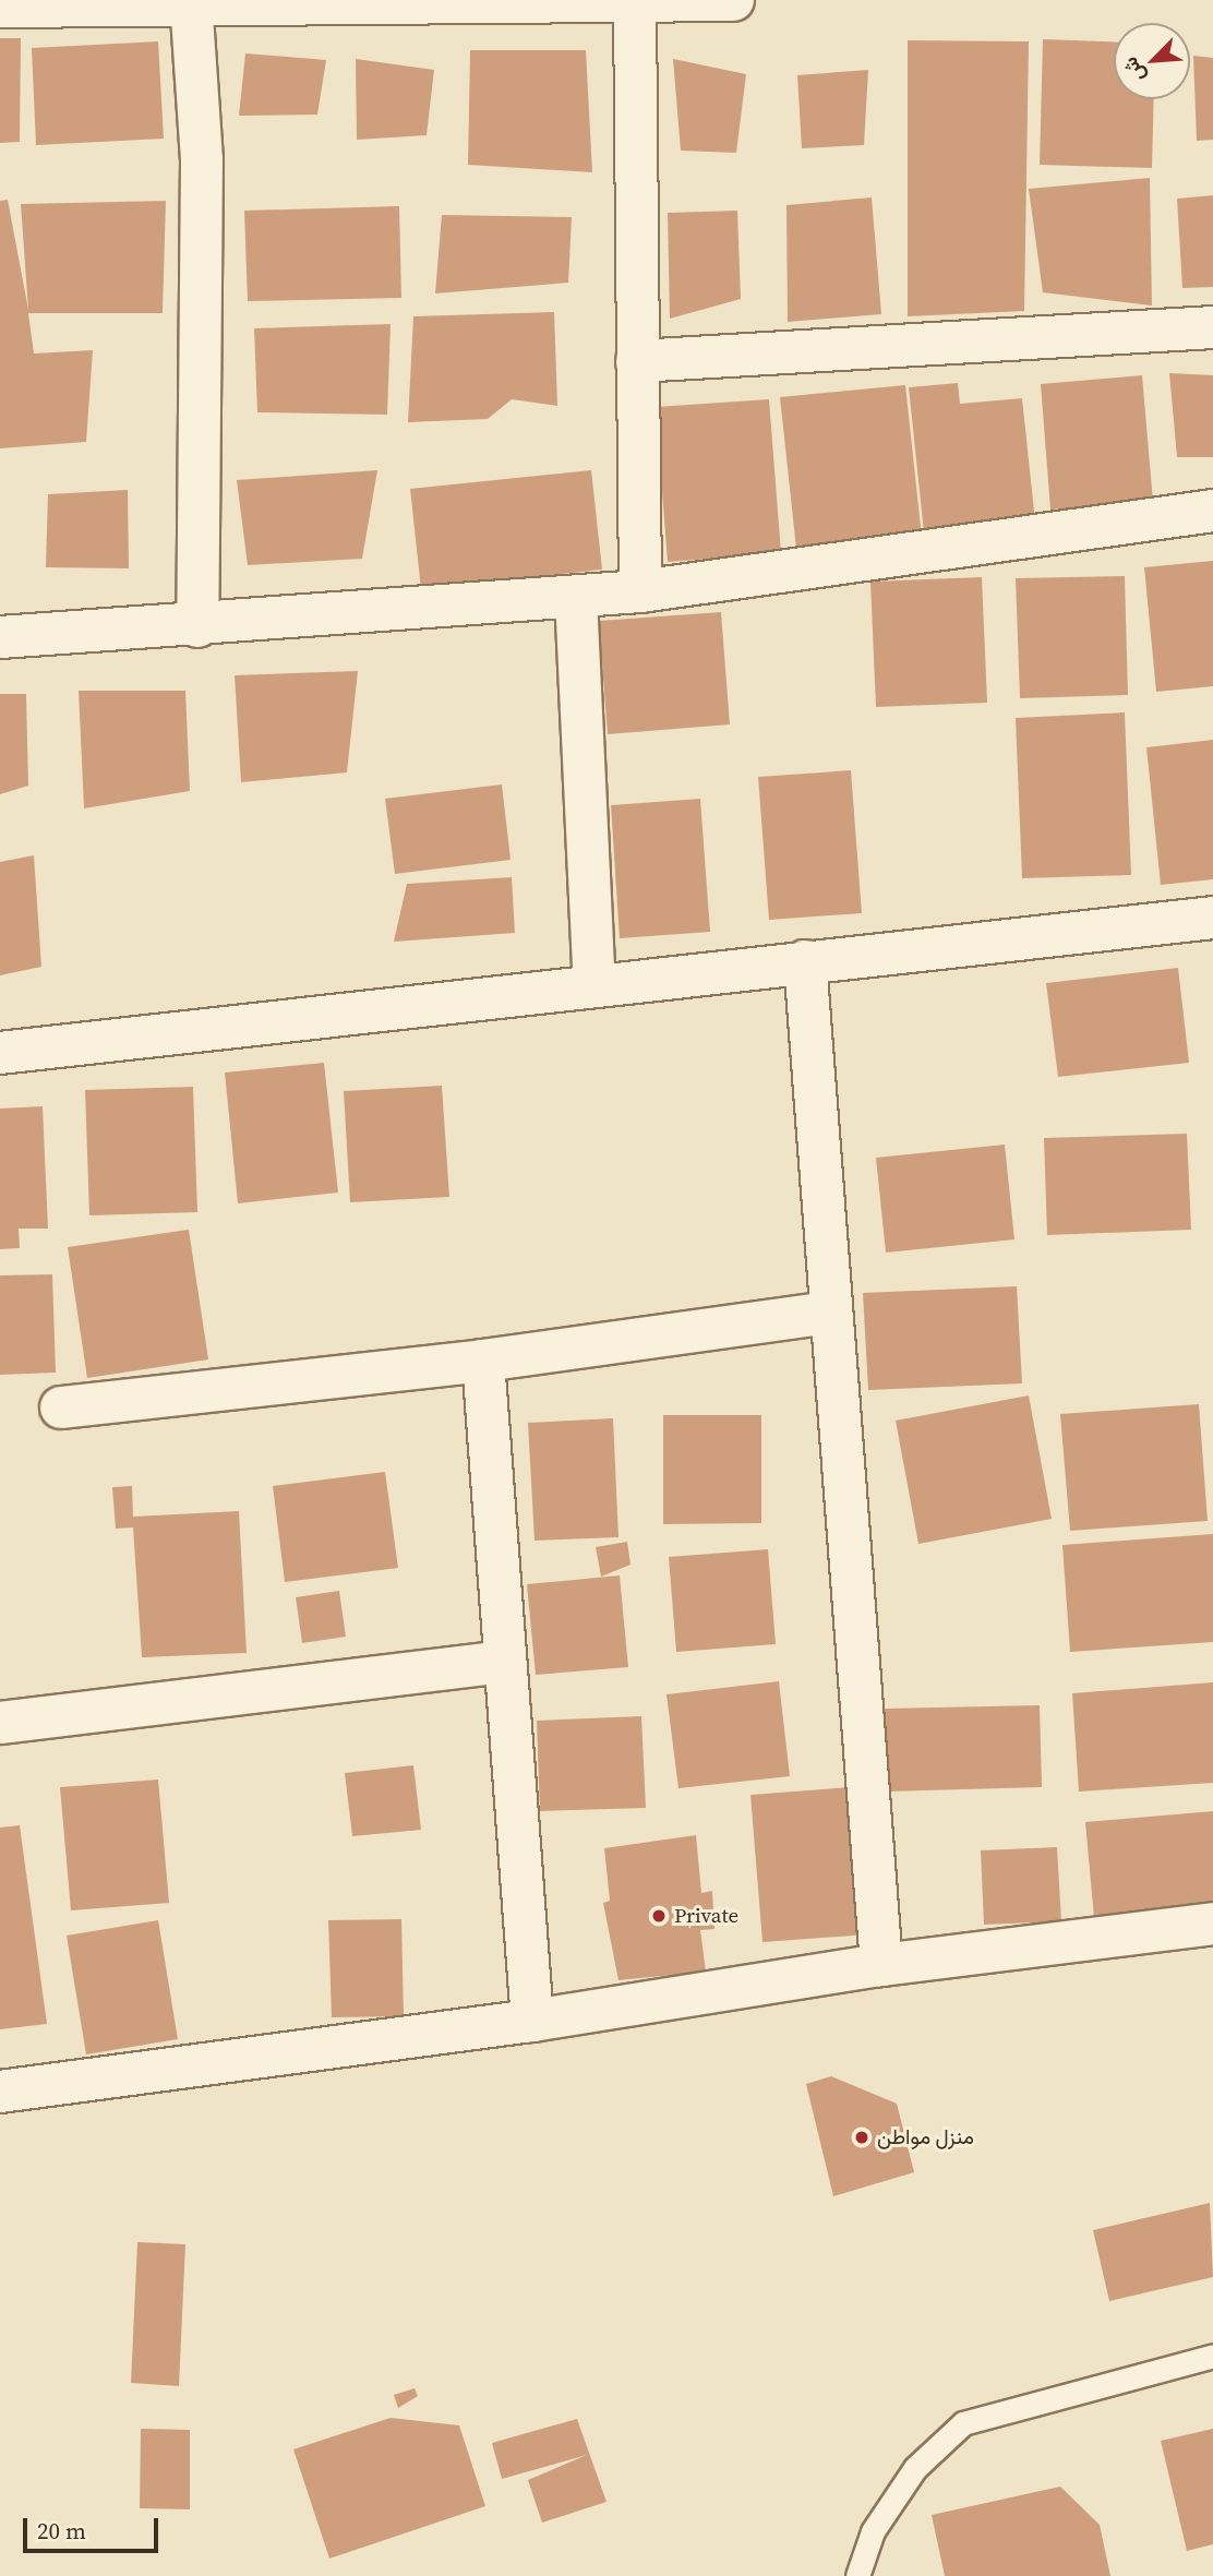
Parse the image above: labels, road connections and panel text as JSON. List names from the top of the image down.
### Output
{
  "places": ["Private", "منزل مواطن"],
  "scale_bar": "20 m",
  "north": "bottom left"
}
